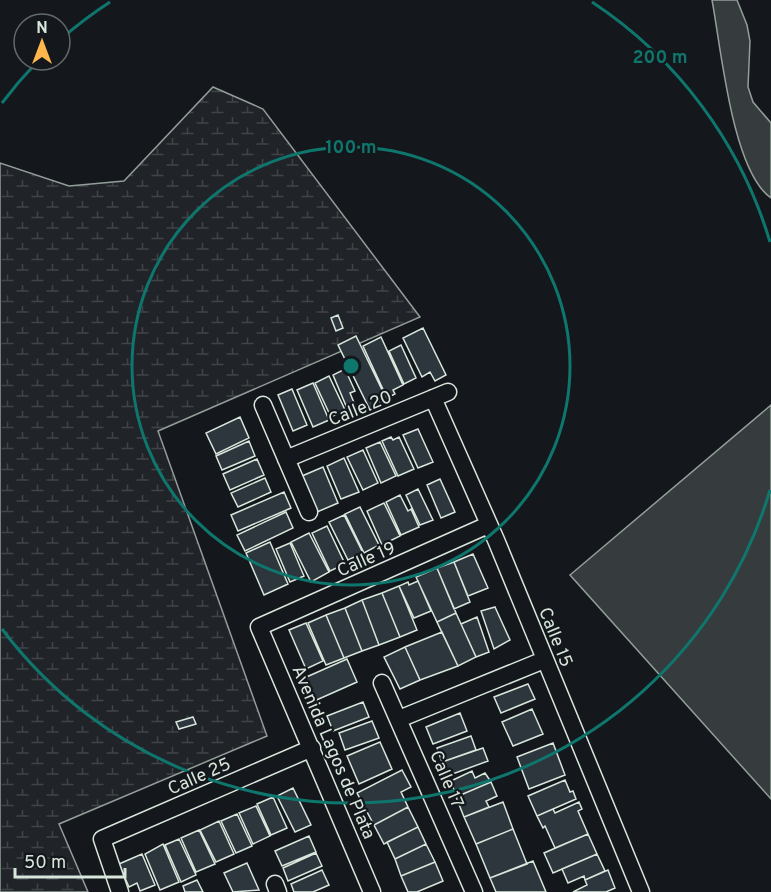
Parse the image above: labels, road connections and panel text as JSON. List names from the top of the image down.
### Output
{
  "streets": {
    "street": [
      "Calle 20",
      "Calle 19",
      "Calle 15",
      "Avenida Lagos de Plata",
      "Calle 25",
      "Calle 17"
    ]
  },
  "crossings": [
    ["Calle 20", "Calle 15"],
    ["Calle 19", "Calle 15"],
    ["Calle 19", "Avenida Lagos de Plata"],
    ["Avenida Lagos de Plata", "Calle 25"]
  ],
  "scale_bar": "50 m",
  "north": "top",
  "rings": ["200 m", "100 m"]
}
